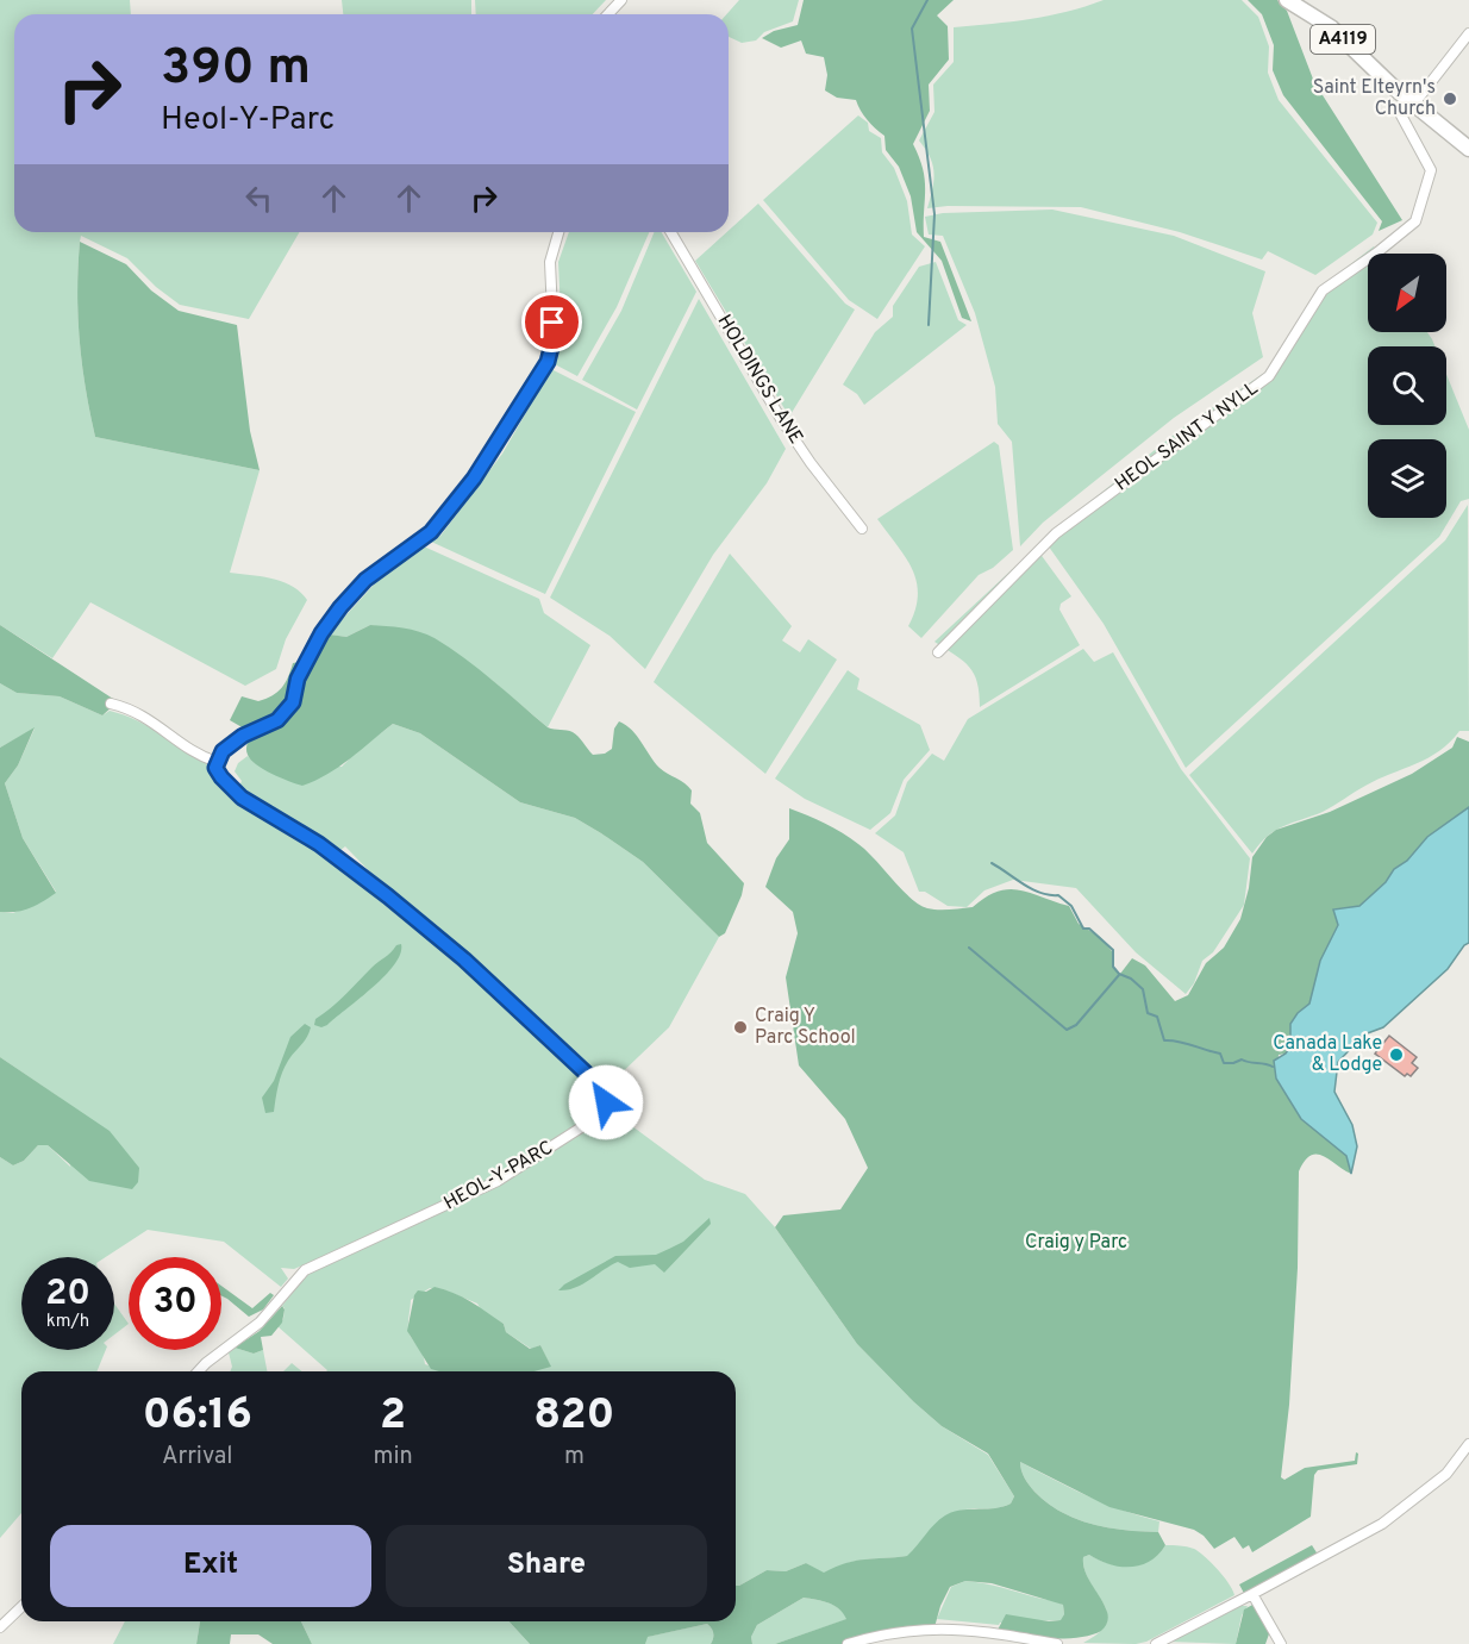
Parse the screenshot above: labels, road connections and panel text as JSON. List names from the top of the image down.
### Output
{
  "streets": {
    "main road": ["A4119"],
    "street": ["HOLDINGS LANE", "HEOL SAINT Y NYLL", "HEOL-Y-PARC"]
  },
  "crossings": [
    ["A4119", "HEOL SAINT Y NYLL"]
  ],
  "parks": ["Craig y Parc"],
  "places": ["Saint Elteyrn's Church", "Craig Y Parc School", "Canada Lake & Lodge"],
  "north": "bottom left",
  "page": {
    "turn": ["390 m", "Heol-Y-Parc"],
    "speed": "20 km/h",
    "limit": "30",
    "eta": [
      "06:16",
      "Arrival",
      "2",
      "min",
      "820",
      "m"
    ],
    "buttons": ["Exit", "Share"]
  }
}
